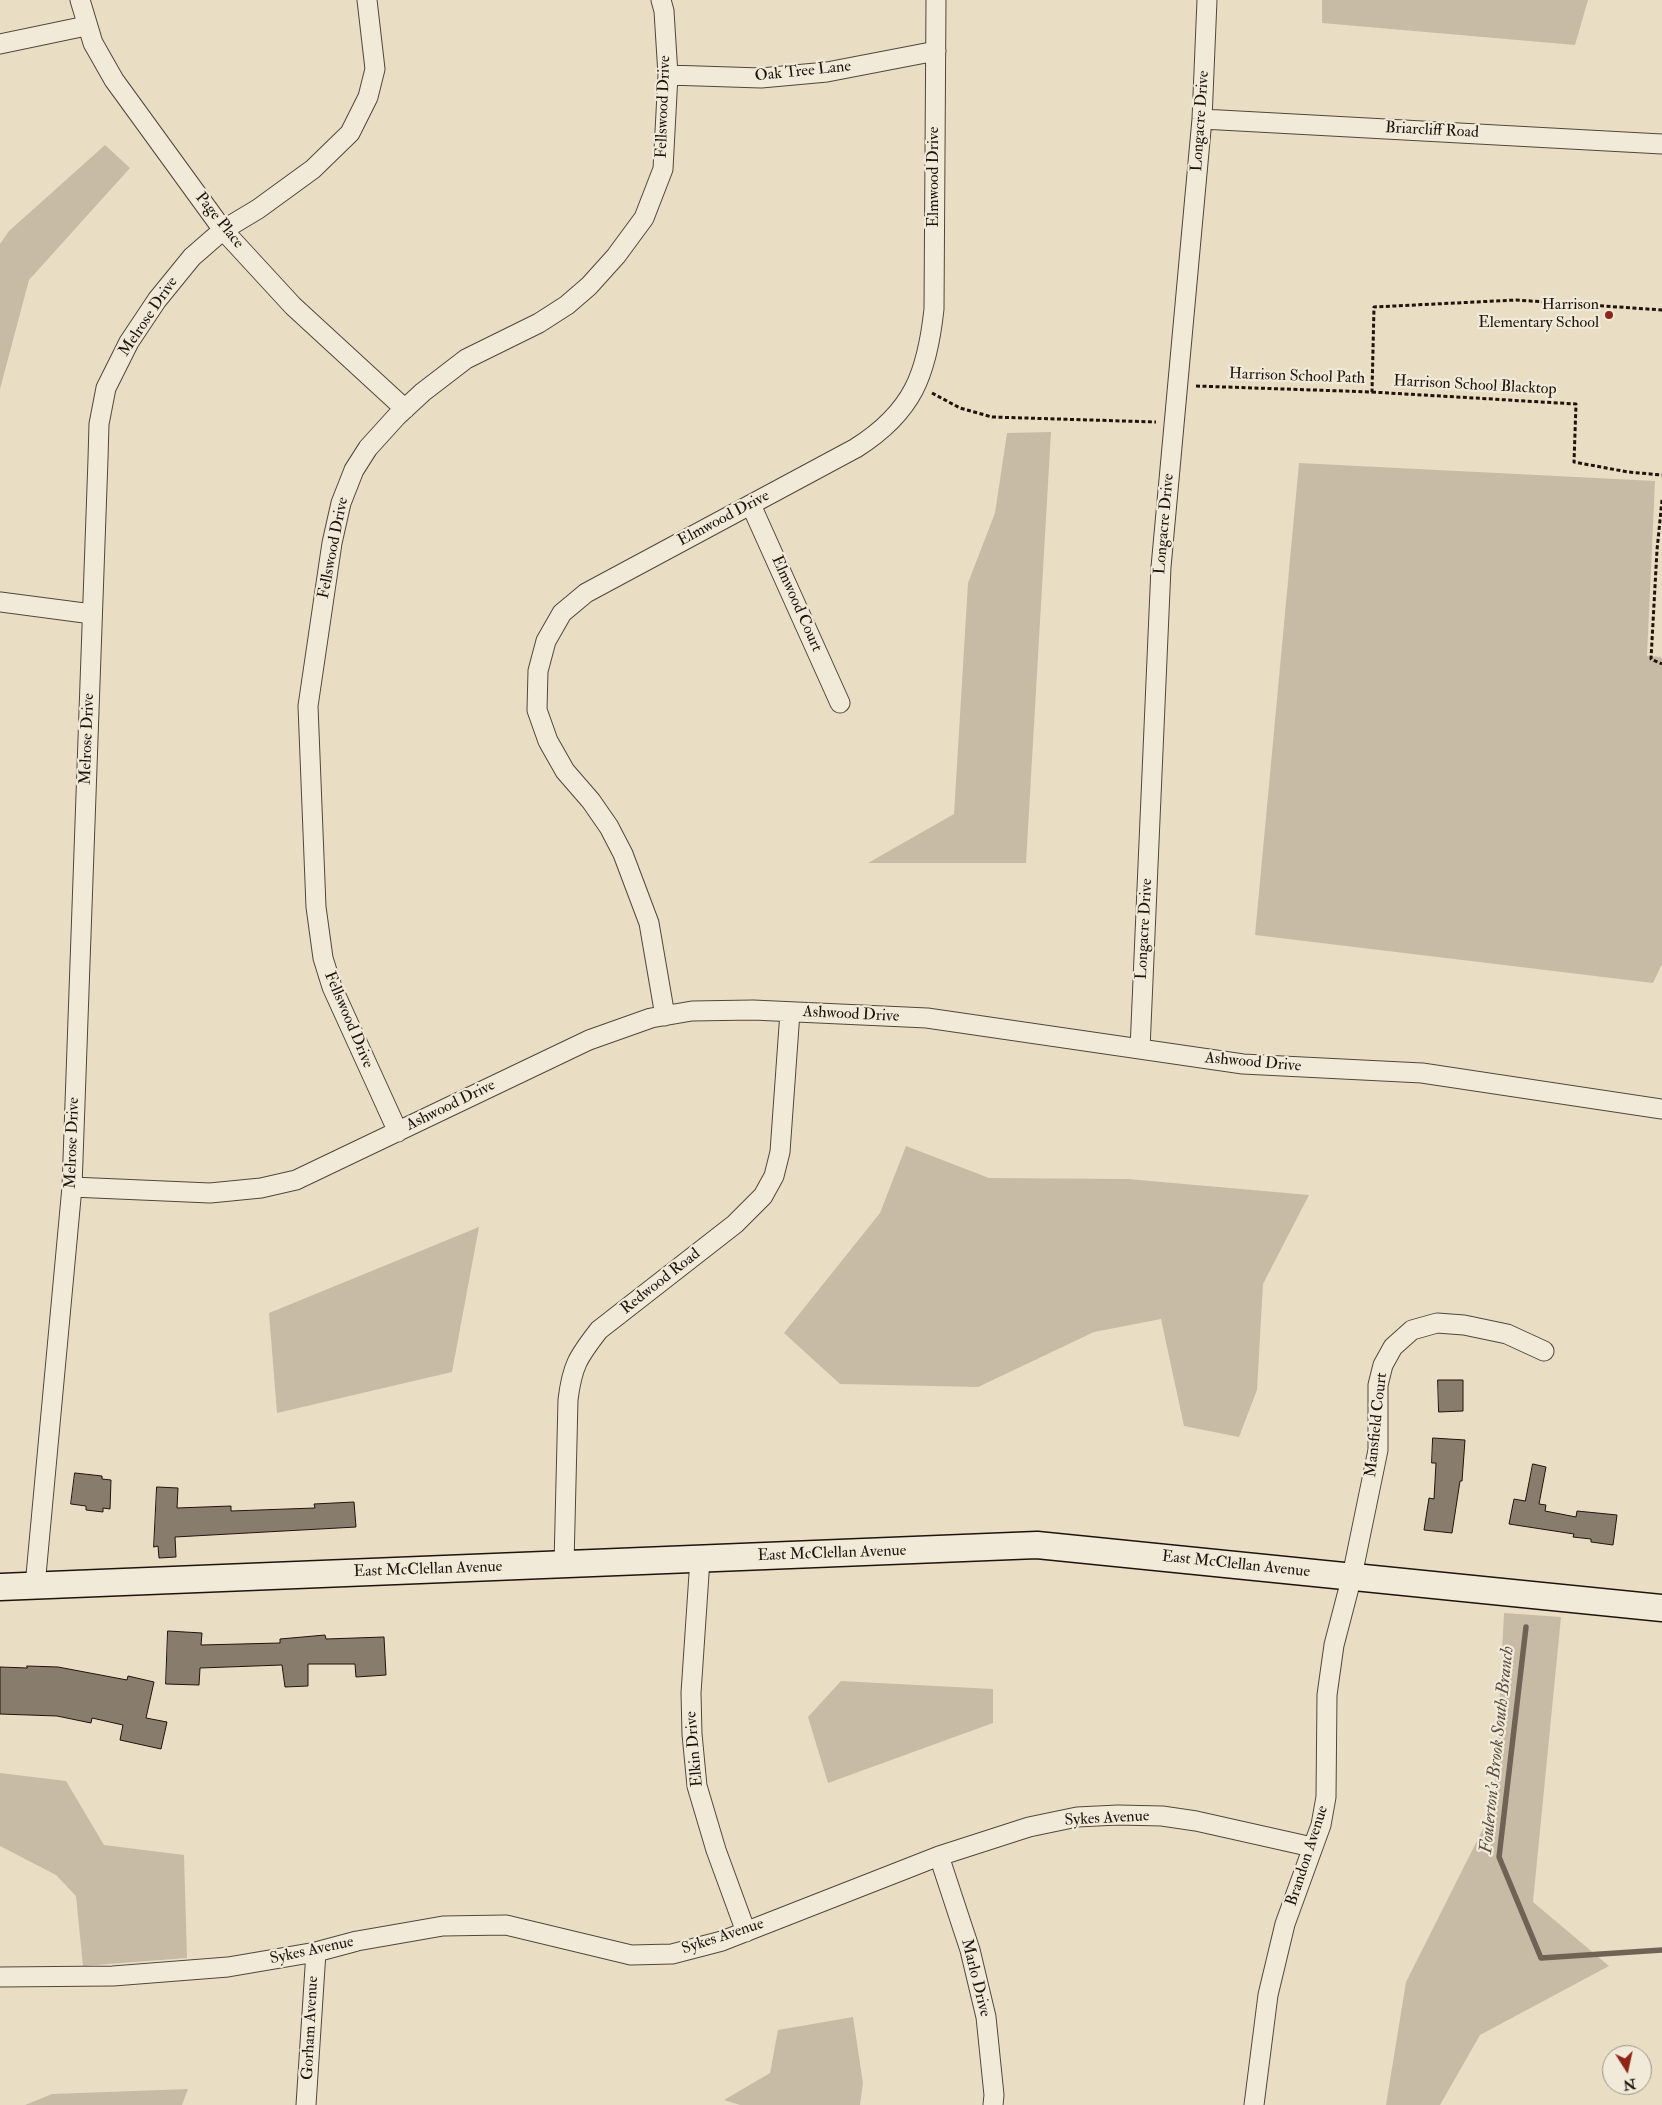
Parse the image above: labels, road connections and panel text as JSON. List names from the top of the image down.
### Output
{
  "streets": {
    "street": [
      "Oak Tree Lane",
      "Fellswood Drive",
      "Longacre Drive",
      "Briarcliff Road",
      "Elmwood Drive",
      "Page Place",
      "Melrose Drive",
      "Elmwood Court",
      "Ashwood Drive",
      "Redwood Road",
      "Mansfield Court",
      "East McClellan Avenue",
      "Elkin Drive",
      "Sykes Avenue",
      "Brandon Avenue",
      "Marlo Drive",
      "Gorham Avenue"
    ],
    "path": ["Harrison School Path", "Harrison School Blacktop"]
  },
  "crossings": [
    ["Oak Tree Lane", "Fellswood Drive"],
    ["Oak Tree Lane", "Elmwood Drive"],
    ["Fellswood Drive", "Page Place"],
    ["Fellswood Drive", "Ashwood Drive"],
    ["Longacre Drive", "Briarcliff Road"],
    ["Longacre Drive", "Harrison School Path"],
    ["Longacre Drive", "Ashwood Drive"],
    ["Elmwood Drive", "Elmwood Court"],
    ["Elmwood Drive", "Ashwood Drive"],
    ["Page Place", "Melrose Drive"],
    ["Melrose Drive", "Ashwood Drive"],
    ["Melrose Drive", "East McClellan Avenue"],
    ["Harrison School Path", "Harrison School Blacktop"],
    ["Ashwood Drive", "Redwood Road"],
    ["Redwood Road", "East McClellan Avenue"],
    ["Mansfield Court", "East McClellan Avenue"],
    ["Mansfield Court", "Brandon Avenue"],
    ["East McClellan Avenue", "Elkin Drive"],
    ["East McClellan Avenue", "Brandon Avenue"],
    ["Elkin Drive", "Sykes Avenue"],
    ["Sykes Avenue", "Brandon Avenue"],
    ["Sykes Avenue", "Marlo Drive"],
    ["Sykes Avenue", "Gorham Avenue"]
  ],
  "water": ["Foulerton's Brook South Branch"],
  "places": ["Harrison Elementary School"],
  "north": "bottom"
}
